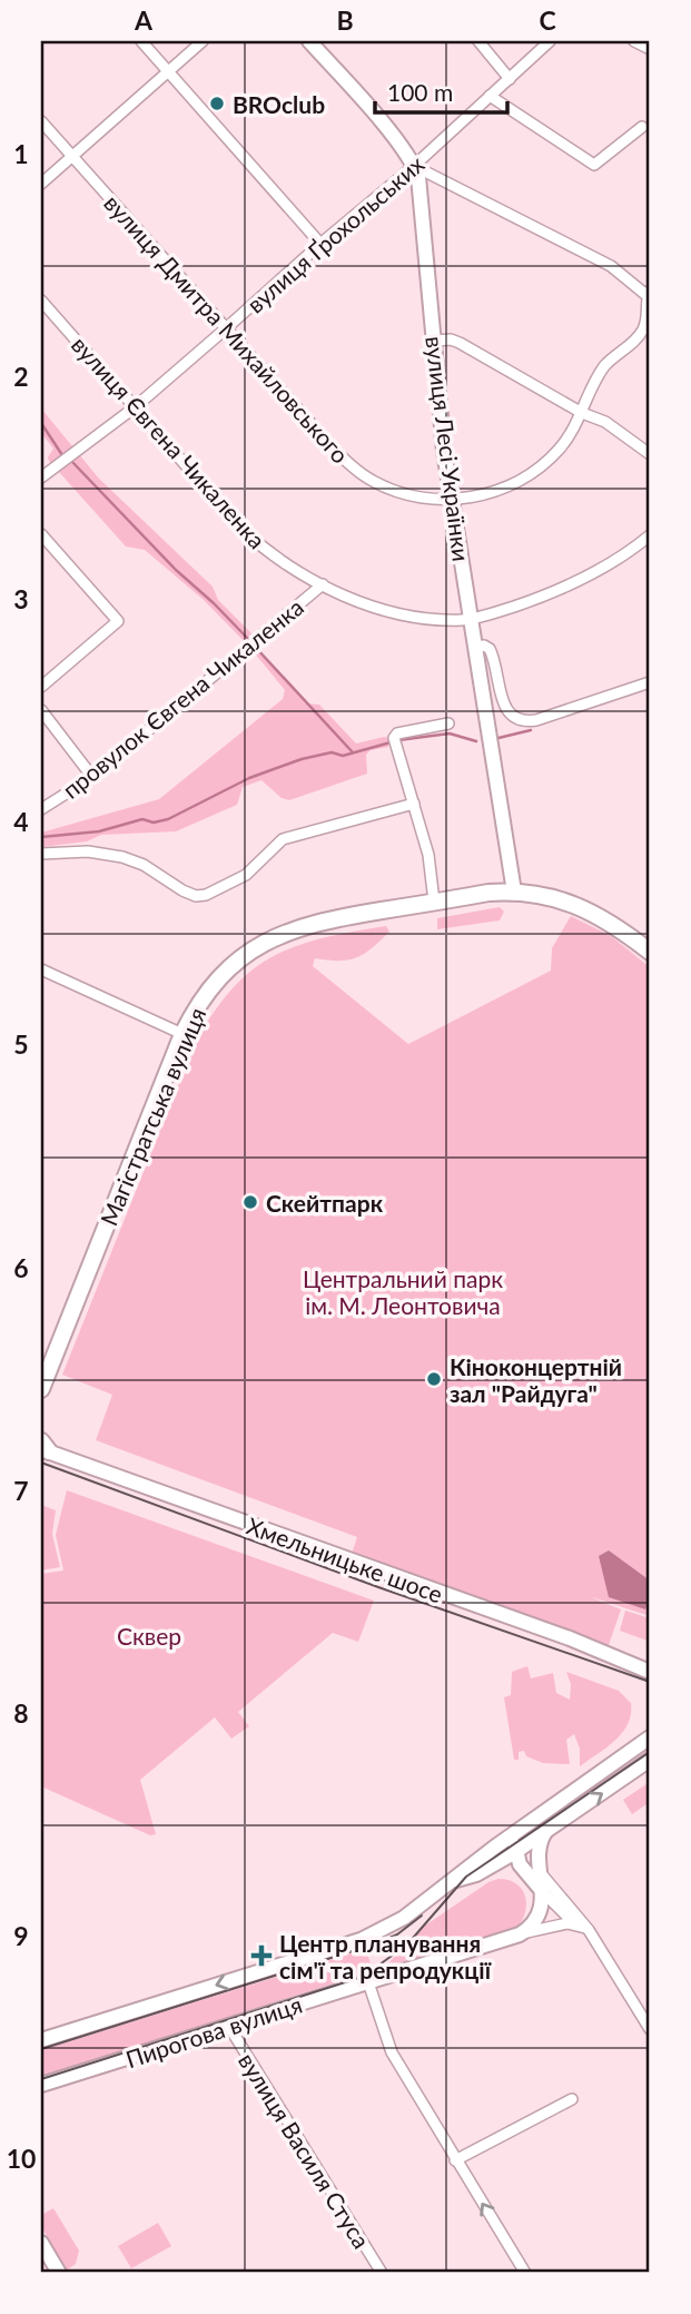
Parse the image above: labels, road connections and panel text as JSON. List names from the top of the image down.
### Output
{
  "streets": {
    "main road": [
      "вулиця Лесі Українки",
      "Магістратська вулиця",
      "Хмельницьке шосе",
      "Пирогова вулиця"
    ],
    "street": [
      "вулиця Ґрохольських",
      "вулиця Дмитра Михайловського",
      "вулиця Євгена Чикаленка",
      "провулок Євгена Чикаленка",
      "вулиця Василя Стуса"
    ]
  },
  "crossings": [
    ["вулиця Ґрохольських", "вулиця Дмитра Михайловського"],
    ["вулиця Ґрохольських", "вулиця Євгена Чикаленка"],
    ["вулиця Ґрохольських", "вулиця Лесі Українки"],
    ["вулиця Дмитра Михайловського", "вулиця Лесі Українки"],
    ["вулиця Євгена Чикаленка", "вулиця Лесі Українки"],
    ["вулиця Євгена Чикаленка", "провулок Євгена Чикаленка"],
    ["вулиця Лесі Українки", "Магістратська вулиця"],
    ["Пирогова вулиця", "вулиця Василя Стуса"]
  ],
  "parks": ["Центральний парк ім. М. Леонтовича", "Сквер"],
  "places": {
    "other": ["BROclub", "Скейтпарк", "Кіноконцертній зал \"Райдуга\""],
    "health": ["Центр планування сім'ї та репродукції"]
  },
  "scale_bar": "100 m",
  "grid": {
    "columns": ["A", "B", "C"],
    "rows": [
      "1",
      "2",
      "3",
      "4",
      "5",
      "6",
      "7",
      "8",
      "9",
      "10"
    ]
  }
}
